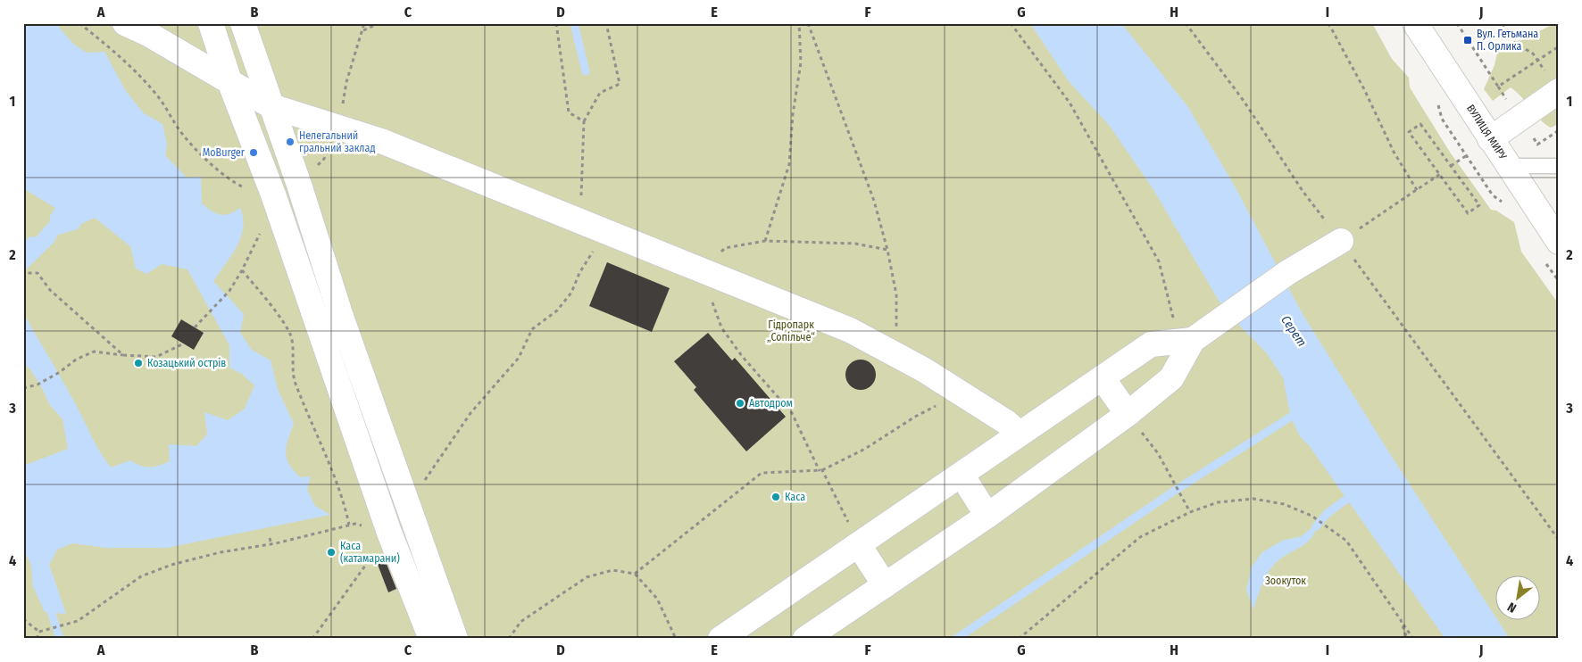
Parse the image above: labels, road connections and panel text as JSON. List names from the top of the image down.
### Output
{
  "streets": {
    "street": ["ВУЛИЦЯ МИРУ"]
  },
  "water": ["Серет"],
  "parks": ["Гідропарк „Сопільче“", "Зоокуток"],
  "places": {
    "transit": ["Вул. Гетьмана П. Орлика"],
    "other": [
      "Нелегальний гральний заклад",
      "MoBurger",
      "Козацький острів",
      "Автодром",
      "Каса",
      "Каса (катамарани)"
    ]
  },
  "north": "bottom left",
  "grid": {
    "columns": [
      "A",
      "B",
      "C",
      "D",
      "E",
      "F",
      "G",
      "H",
      "I",
      "J"
    ],
    "rows": [
      "1",
      "2",
      "3",
      "4"
    ]
  }
}
